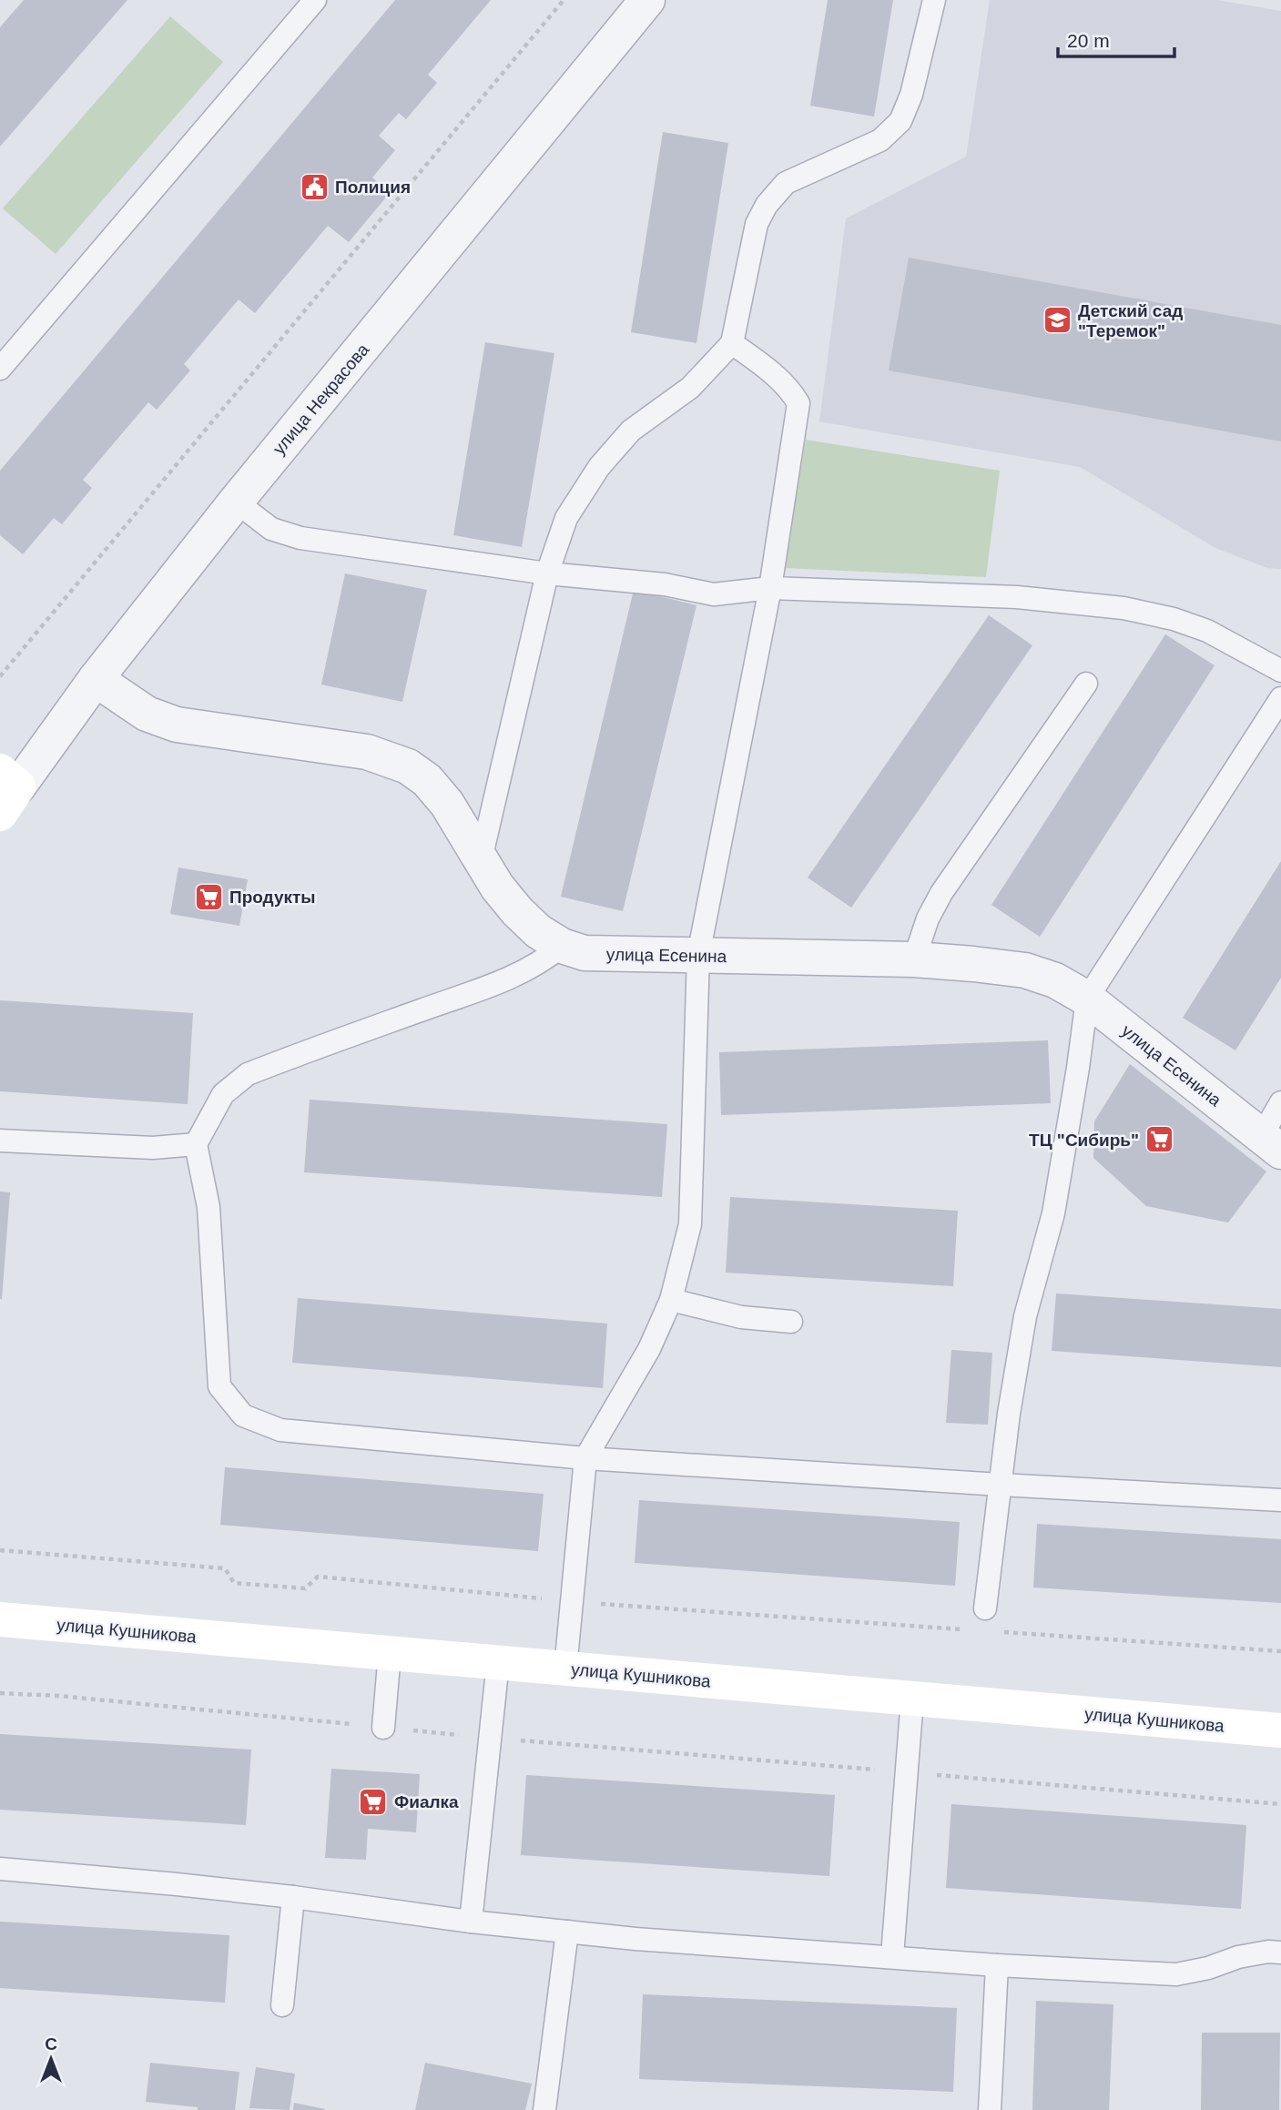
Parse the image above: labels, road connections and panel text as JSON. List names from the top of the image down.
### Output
{
  "streets": {
    "street": ["улица Некрасова", "улица Есенина", "улица Кушникова"]
  },
  "crossings": [
    ["улица Некрасова", "улица Есенина"]
  ],
  "places": {
    "public building": ["Полиция"],
    "school or university": ["Детский сад \"Теремок\""],
    "supermarket": ["Продукты", "ТЦ \"Сибирь\"", "Фиалка"]
  },
  "scale_bar": "20 m",
  "north": "top"
}
